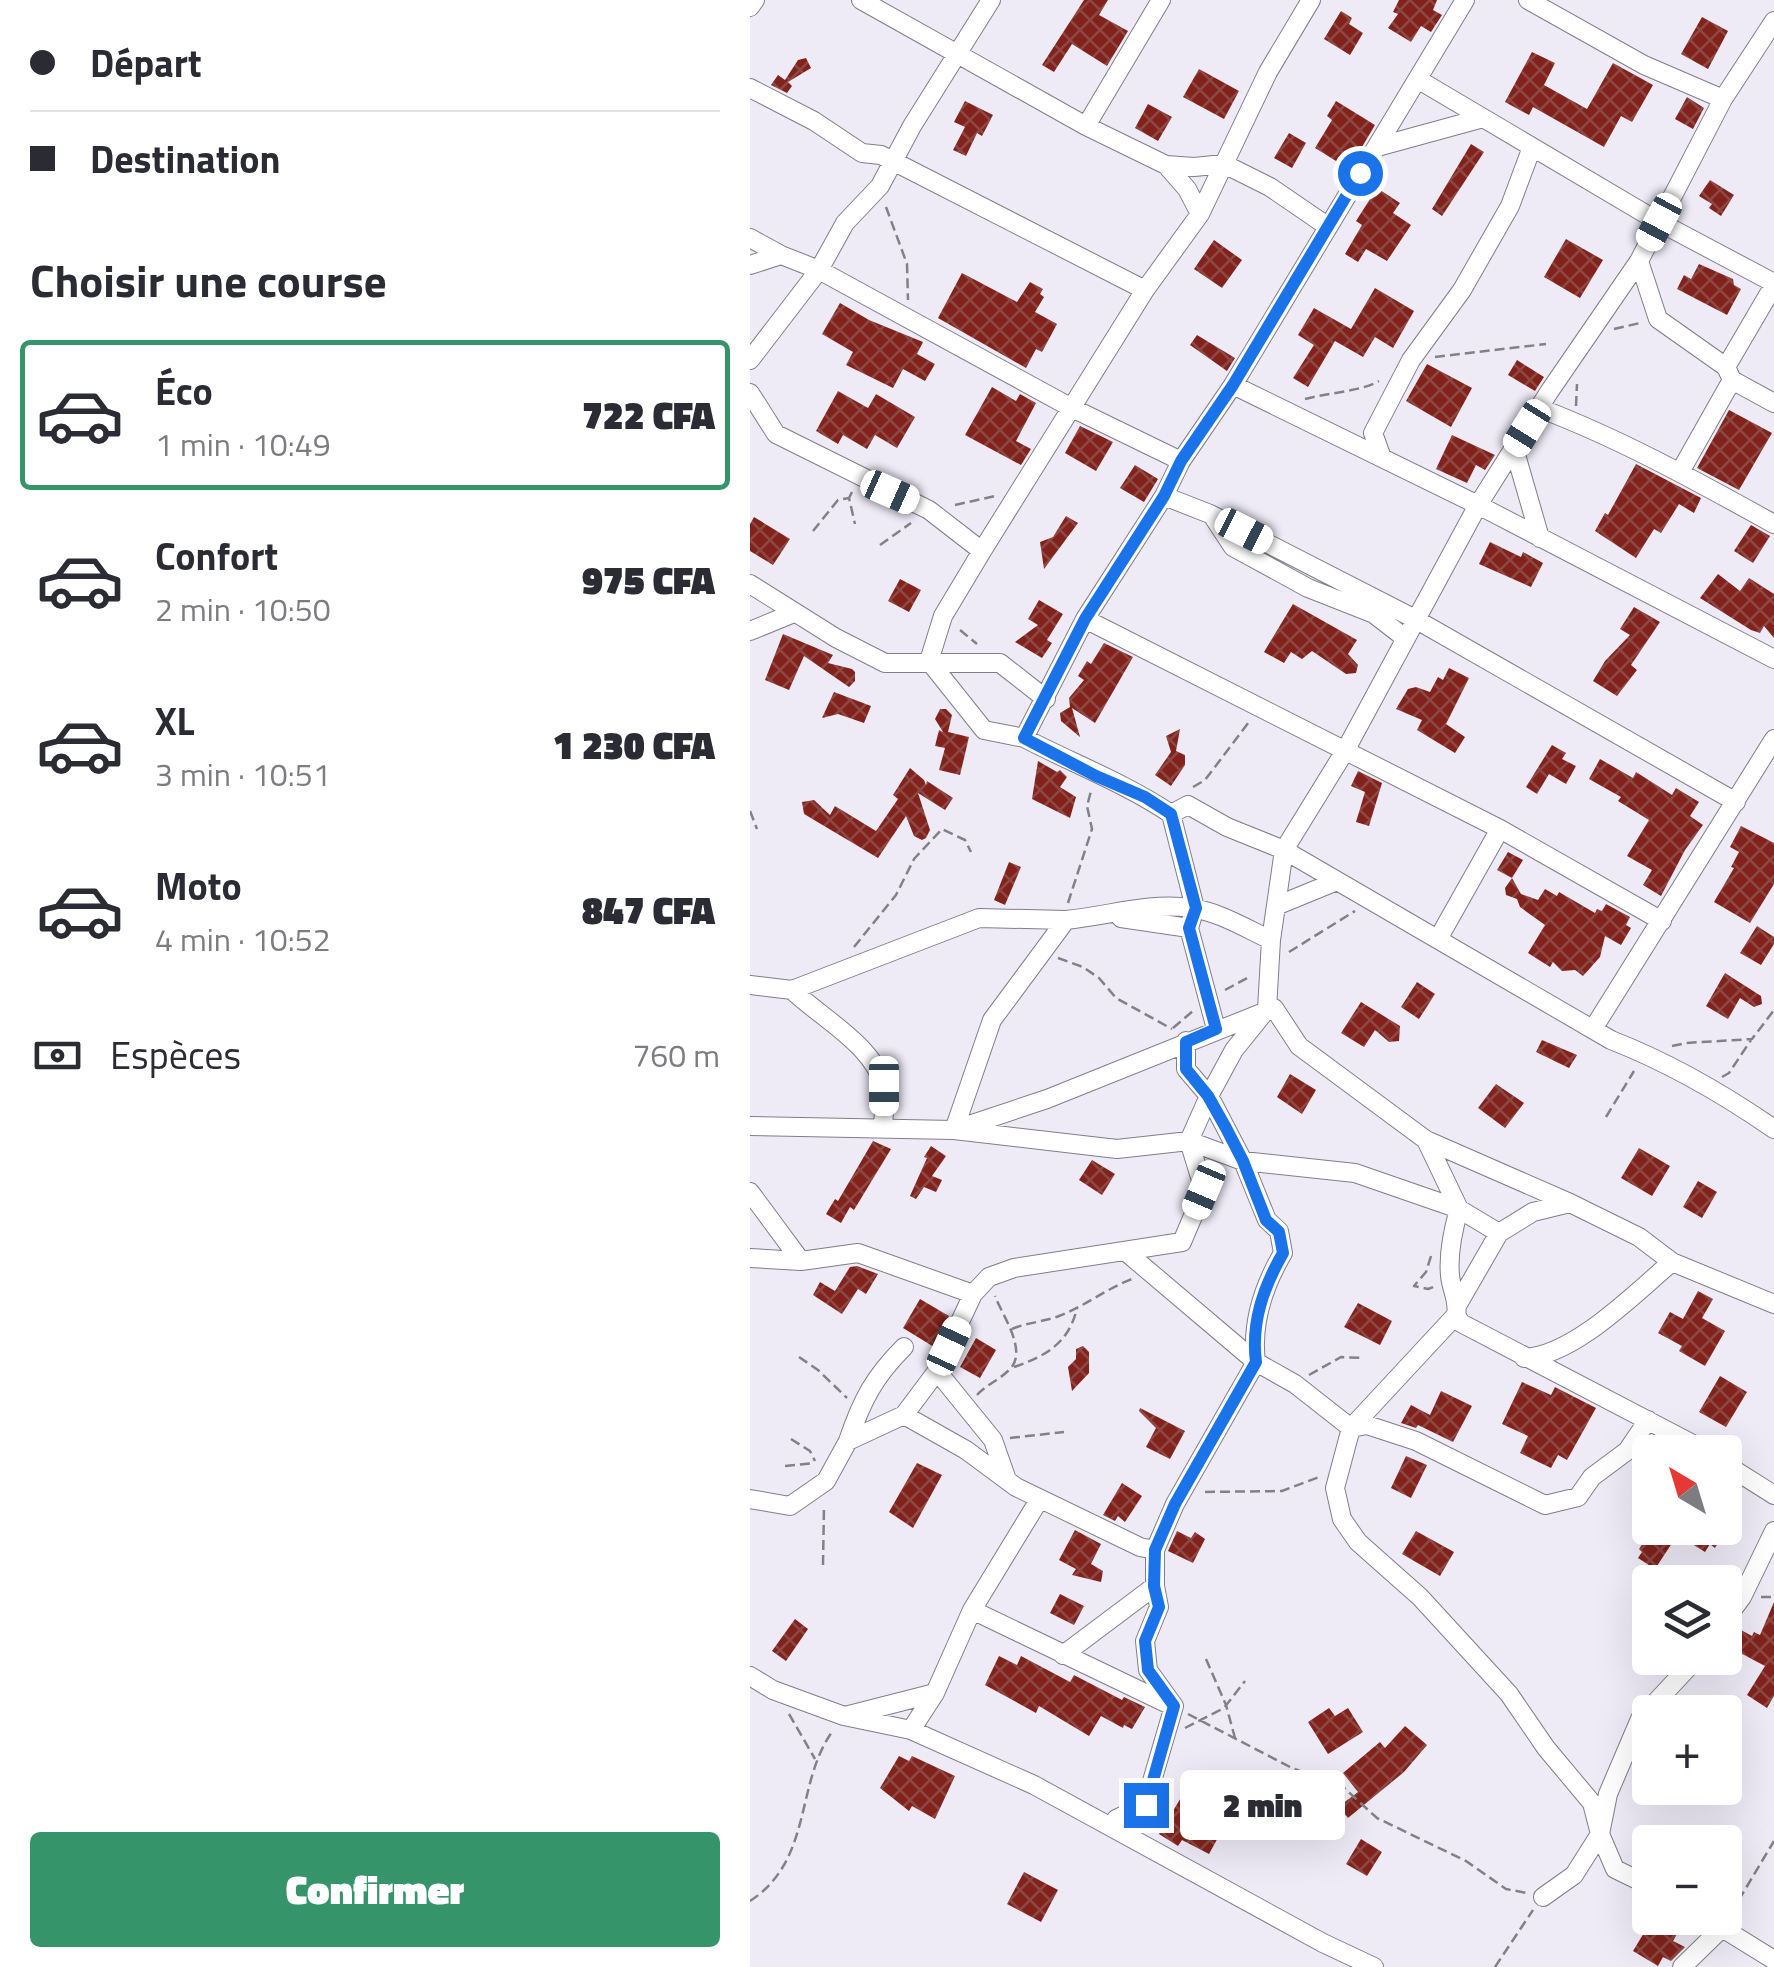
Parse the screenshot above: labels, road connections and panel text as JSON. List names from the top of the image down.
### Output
{
  "north": "top left",
  "page": {
    "banner": ["Départ", "Destination"],
    "heading": "Choisir une course",
    "list": [
      {
        "name": "Éco",
        "note": "1 min · 10:49",
        "value": "722 CFA"
      },
      {
        "name": "Confort",
        "note": "2 min · 10:50",
        "value": "975 CFA"
      },
      {
        "name": "XL",
        "note": "3 min · 10:51",
        "value": "1 230 CFA"
      },
      {
        "name": "Moto",
        "note": "4 min · 10:52",
        "value": "847 CFA"
      }
    ],
    "pay": ["Espèces", "760 m"],
    "map_buttons": ["+", "−"],
    "bubble": "2 min",
    "buttons": "Confirmer"
  }
}
